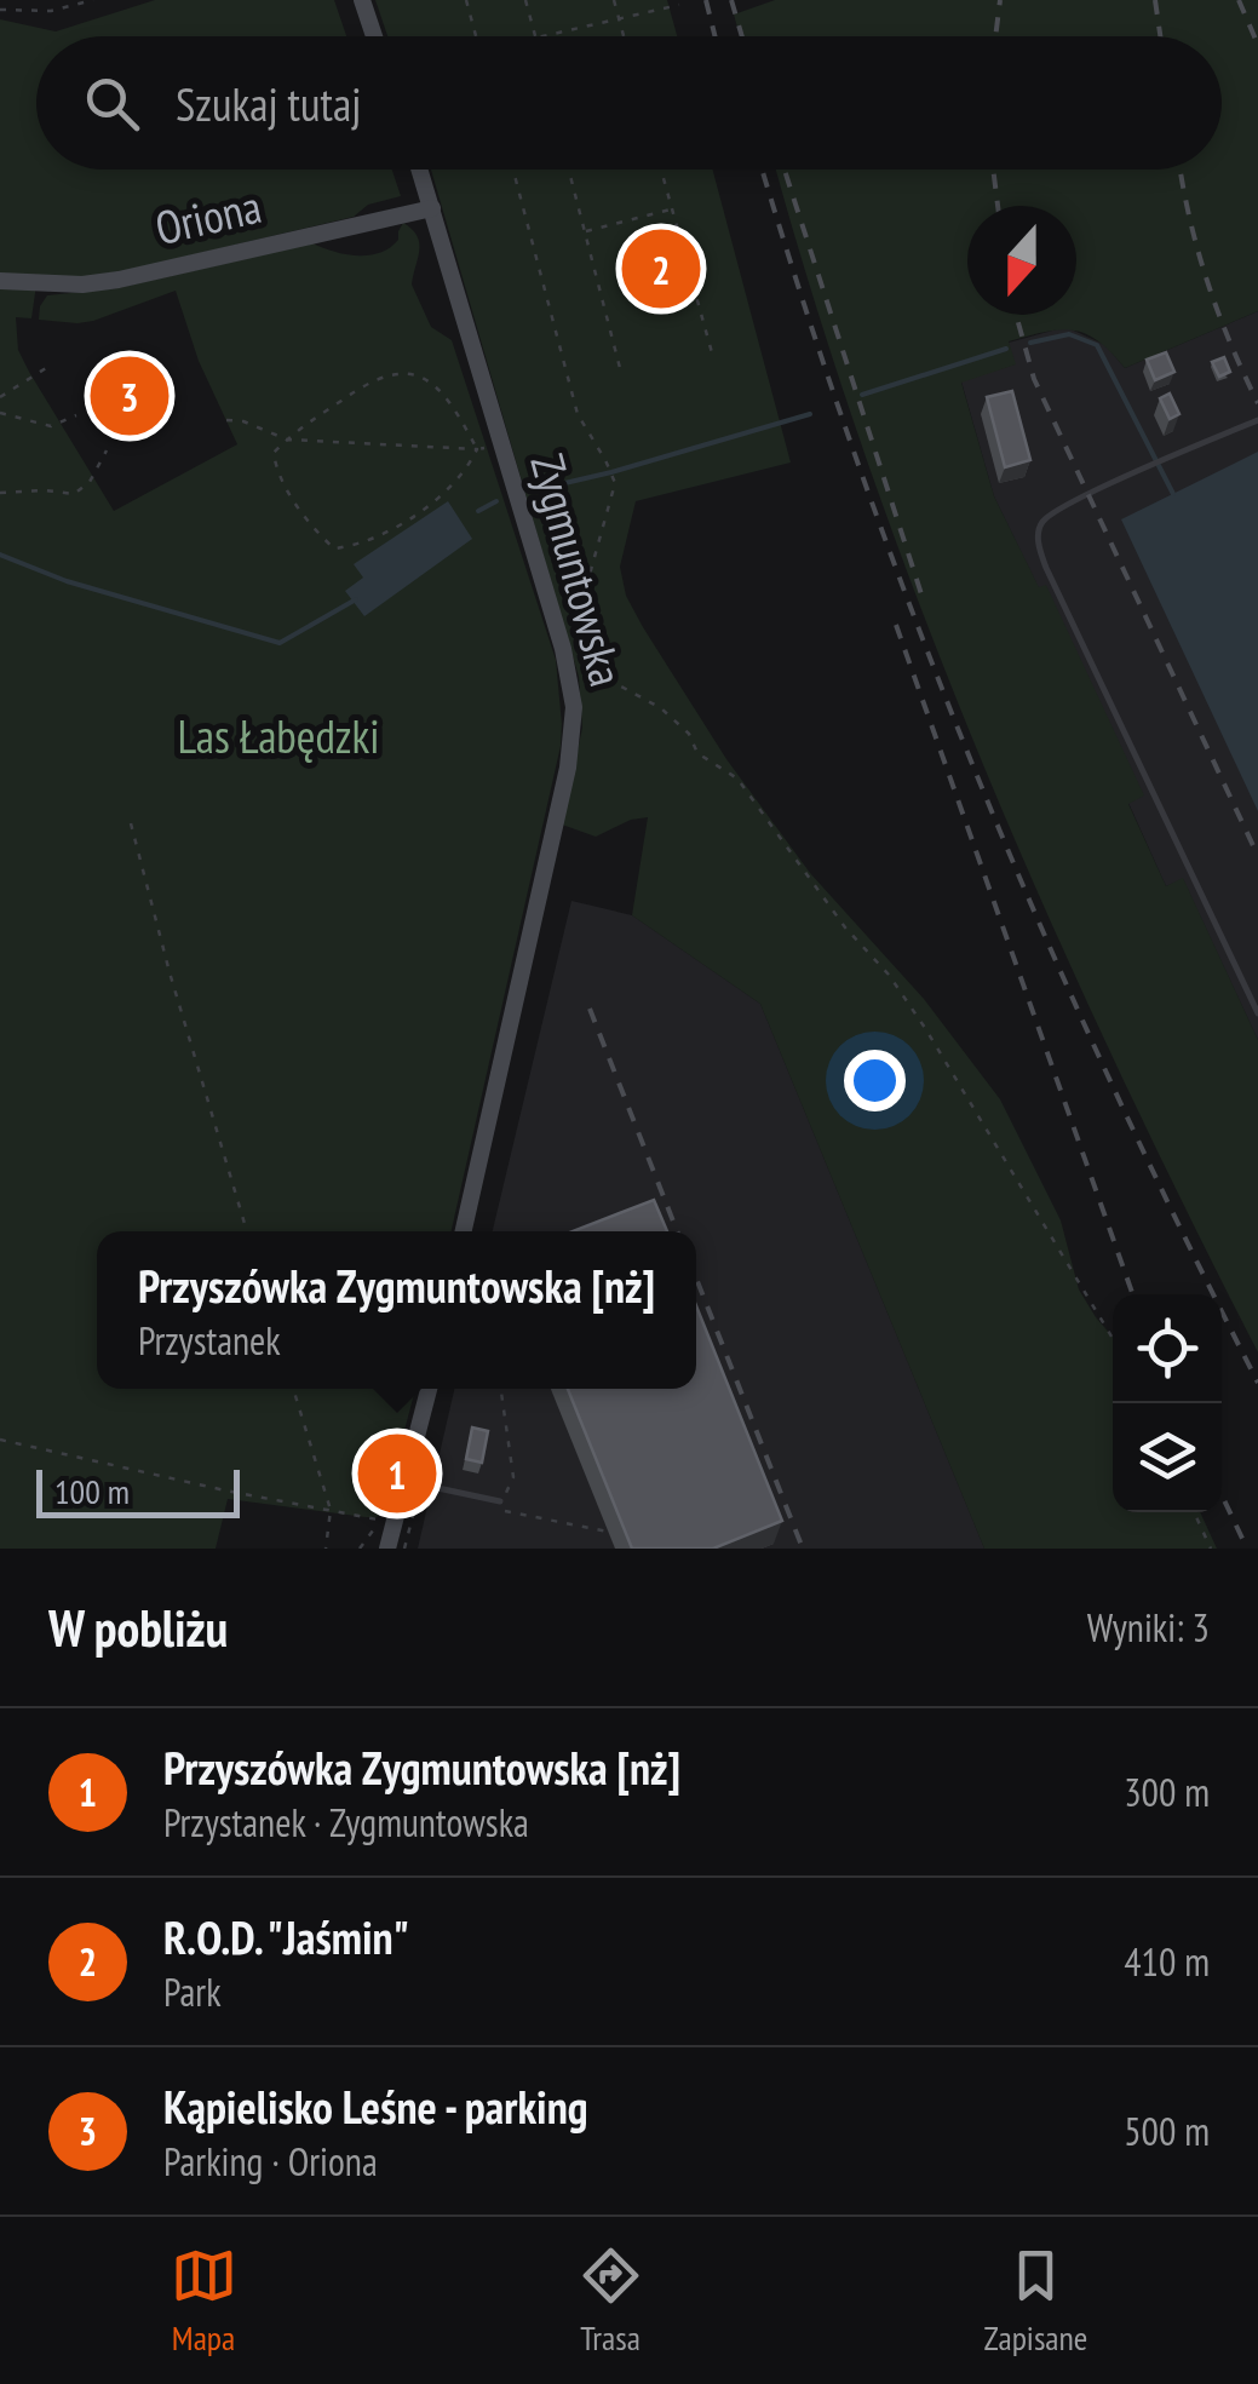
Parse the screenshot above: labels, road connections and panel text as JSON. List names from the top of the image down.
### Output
{
  "streets": {
    "street": ["Oriona", "Zygmuntowska"]
  },
  "crossings": [
    ["Oriona", "Zygmuntowska"]
  ],
  "parks": ["Las Łabędzki"],
  "scale_bar": "100 m",
  "north": "bottom",
  "page": {
    "search": "Szukaj tutaj",
    "pins": ["2", "3", "1"],
    "popup": ["Przyszówka Zygmuntowska [nż]", "Przystanek"],
    "scale": "100 m",
    "heading": ["W pobliżu", "Wyniki: 3"],
    "list": [
      {
        "mark": "1",
        "name": "Przyszówka Zygmuntowska [nż]",
        "note": "Przystanek · Zygmuntowska",
        "value": "300 m"
      },
      {
        "mark": "2",
        "name": "R.O.D. \"Jaśmin\"",
        "note": "Park",
        "value": "410 m"
      },
      {
        "mark": "3",
        "name": "Kąpielisko Leśne - parking",
        "note": "Parking · Oriona",
        "value": "500 m"
      }
    ],
    "nav": ["Mapa", "Trasa", "Zapisane"]
  }
}
